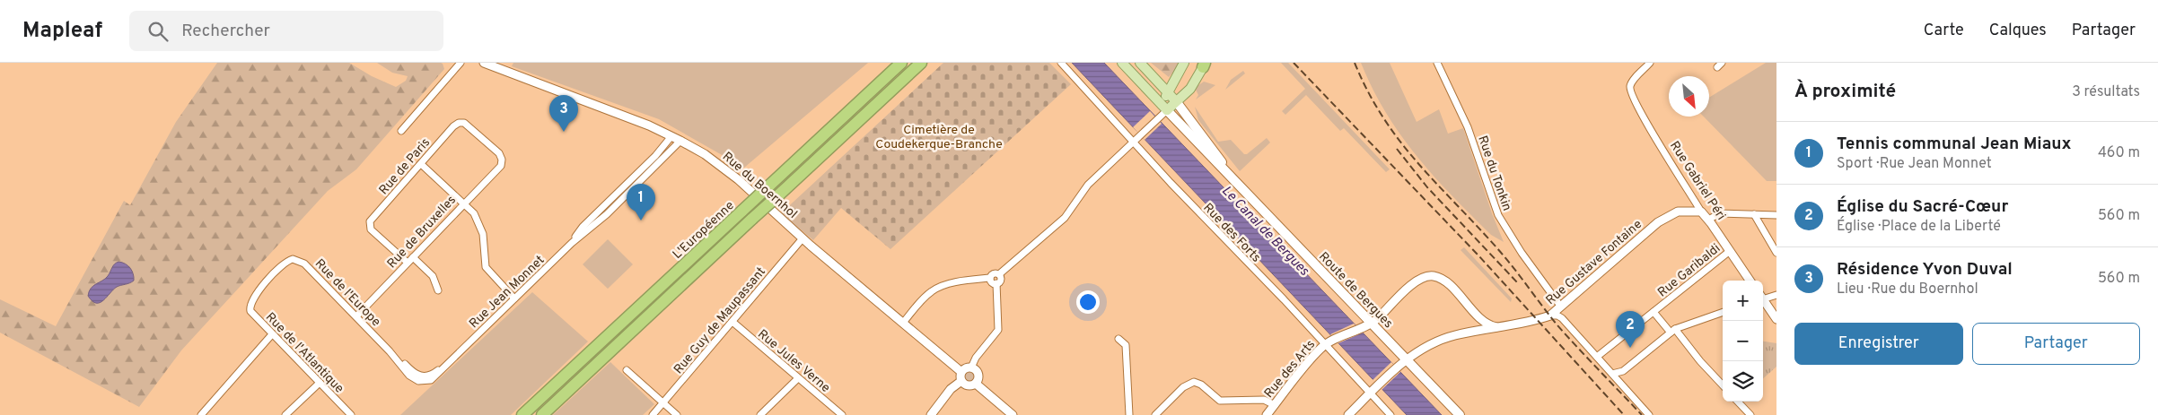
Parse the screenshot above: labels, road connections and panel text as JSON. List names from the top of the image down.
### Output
{
  "streets": {
    "highway": ["L'Européenne"],
    "main road": ["Route de Bergues"],
    "street": [
      "Rue de Paris",
      "Rue du Tonkin",
      "Rue Gabriel Péri",
      "Rue du Boernhol",
      "Rue de Bruxelles",
      "Rue des Forts",
      "Rue Gustave Fontaine",
      "Rue Garibaldi",
      "Rue Jean Monnet",
      "Rue de l'Europe",
      "Rue Guy de Maupassant",
      "Rue de l'Atlantique",
      "Rue Jules Verne",
      "Rue des Arts"
    ]
  },
  "crossings": [
    ["Rue de Paris", "Rue de Bruxelles"],
    ["Rue du Tonkin", "Rue Gustave Fontaine"],
    ["Rue Gabriel Péri", "Rue Gustave Fontaine"],
    ["Rue Gabriel Péri", "Rue Garibaldi"],
    ["Rue du Boernhol", "Rue Jean Monnet"],
    ["Rue du Boernhol", "Rue Guy de Maupassant"],
    ["Rue de Bruxelles", "Rue de l'Europe"],
    ["Rue des Forts", "Rue Gustave Fontaine"],
    ["Rue des Forts", "Rue des Arts"],
    ["Rue Gustave Fontaine", "Route de Bergues"],
    ["Rue Jean Monnet", "Rue de l'Europe"],
    ["Rue de l'Europe", "Rue de l'Atlantique"],
    ["Rue Guy de Maupassant", "Rue Jules Verne"]
  ],
  "water": ["Le Canal de Bergues"],
  "parks": ["Cimetière de Coudekerque-Branche"],
  "north": "bottom right",
  "page": {
    "header": "Mapleaf",
    "search": "Rechercher",
    "nav": ["Carte", "Calques", "Partager"],
    "heading": ["À proximité", "3 résultats"],
    "pins": ["3", "1", "2"],
    "list": [
      {
        "mark": "1",
        "name": "Tennis communal Jean Miaux",
        "note": "Sport · Rue Jean Monnet",
        "value": "460 m"
      },
      {
        "mark": "2",
        "name": "Église du Sacré-Cœur",
        "note": "Église · Place de la Liberté",
        "value": "560 m"
      },
      {
        "mark": "3",
        "name": "Résidence Yvon Duval",
        "note": "Lieu · Rue du Boernhol",
        "value": "560 m"
      }
    ],
    "map_buttons": ["+", "−"],
    "buttons": ["Enregistrer", "Partager"]
  }
}
